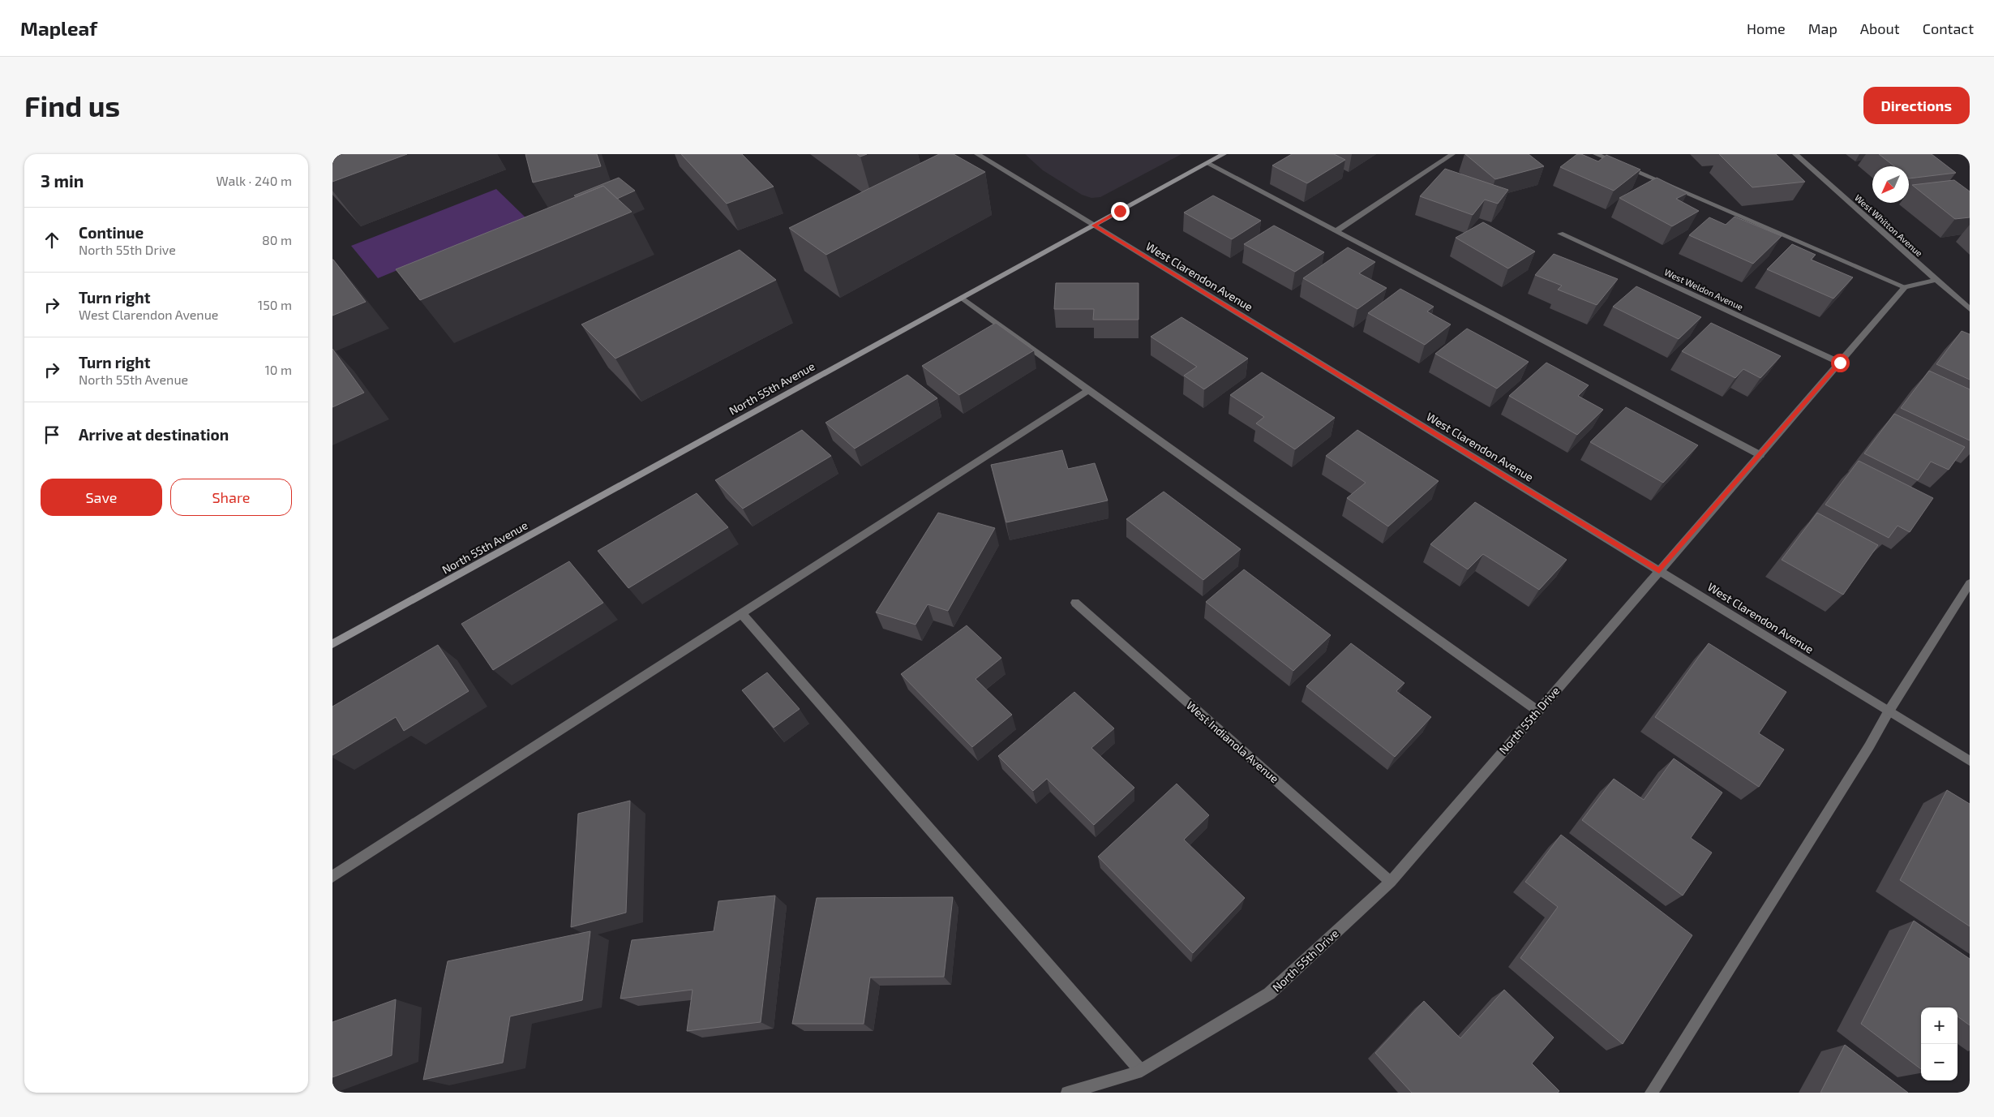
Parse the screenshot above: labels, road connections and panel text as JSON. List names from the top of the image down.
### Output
{
  "streets": {
    "street": [
      "West Whitton Avenue",
      "West Clarendon Avenue",
      "West Weldon Avenue",
      "North 55th Avenue",
      "North 55th Drive",
      "West Indianola Avenue"
    ]
  },
  "crossings": [
    ["West Clarendon Avenue", "North 55th Avenue"],
    ["West Clarendon Avenue", "North 55th Drive"],
    ["West Weldon Avenue", "North 55th Drive"],
    ["North 55th Drive", "West Indianola Avenue"]
  ],
  "north": "bottom left",
  "page": {
    "header": "Mapleaf",
    "nav": [
      "Home",
      "Map",
      "About",
      "Contact"
    ],
    "buttons": [
      "Directions",
      ["Save", "Share"]
    ],
    "title": "Find us",
    "heading": ["3 min", "Walk · 240 m"],
    "list": [
      ["Continue", "North 55th Drive", "80 m"],
      ["Turn right", "West Clarendon Avenue", "150 m"],
      ["Turn right", "North 55th Avenue", "10 m"],
      "Arrive at destination"
    ],
    "map_buttons": ["+", "−"]
  }
}
